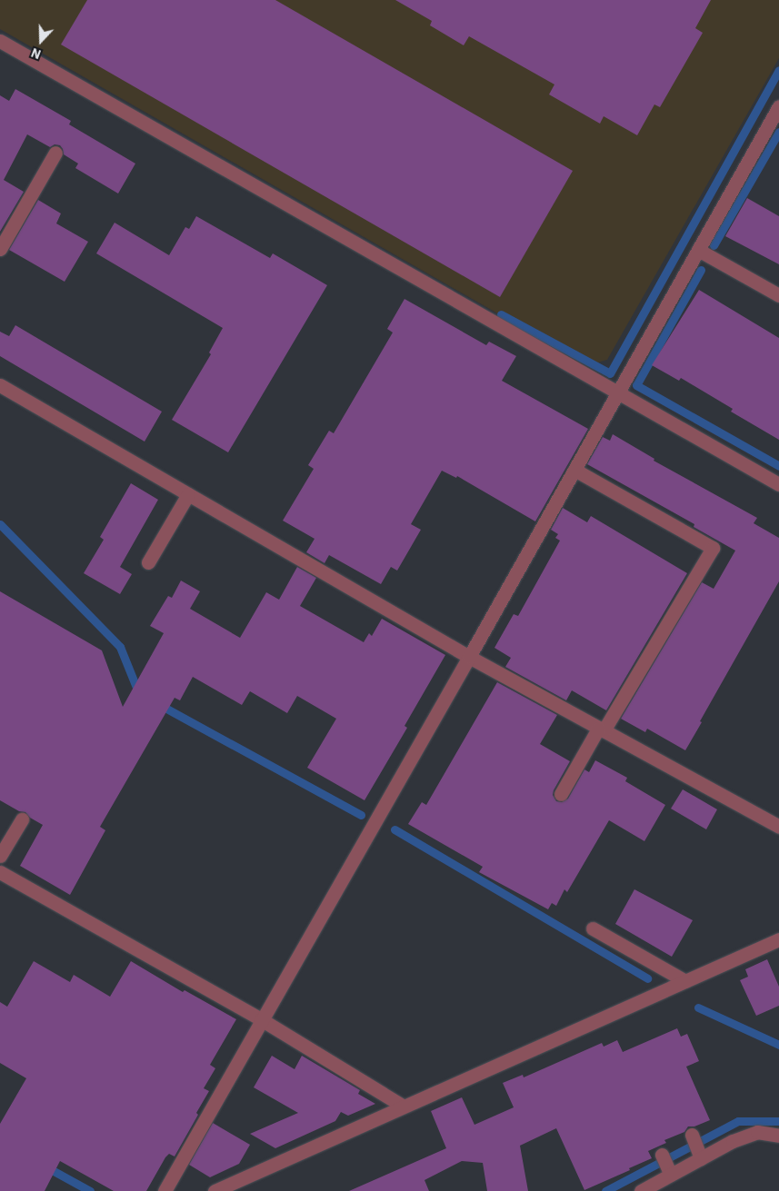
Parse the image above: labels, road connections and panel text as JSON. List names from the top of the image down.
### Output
{
  "north": "bottom"
}
